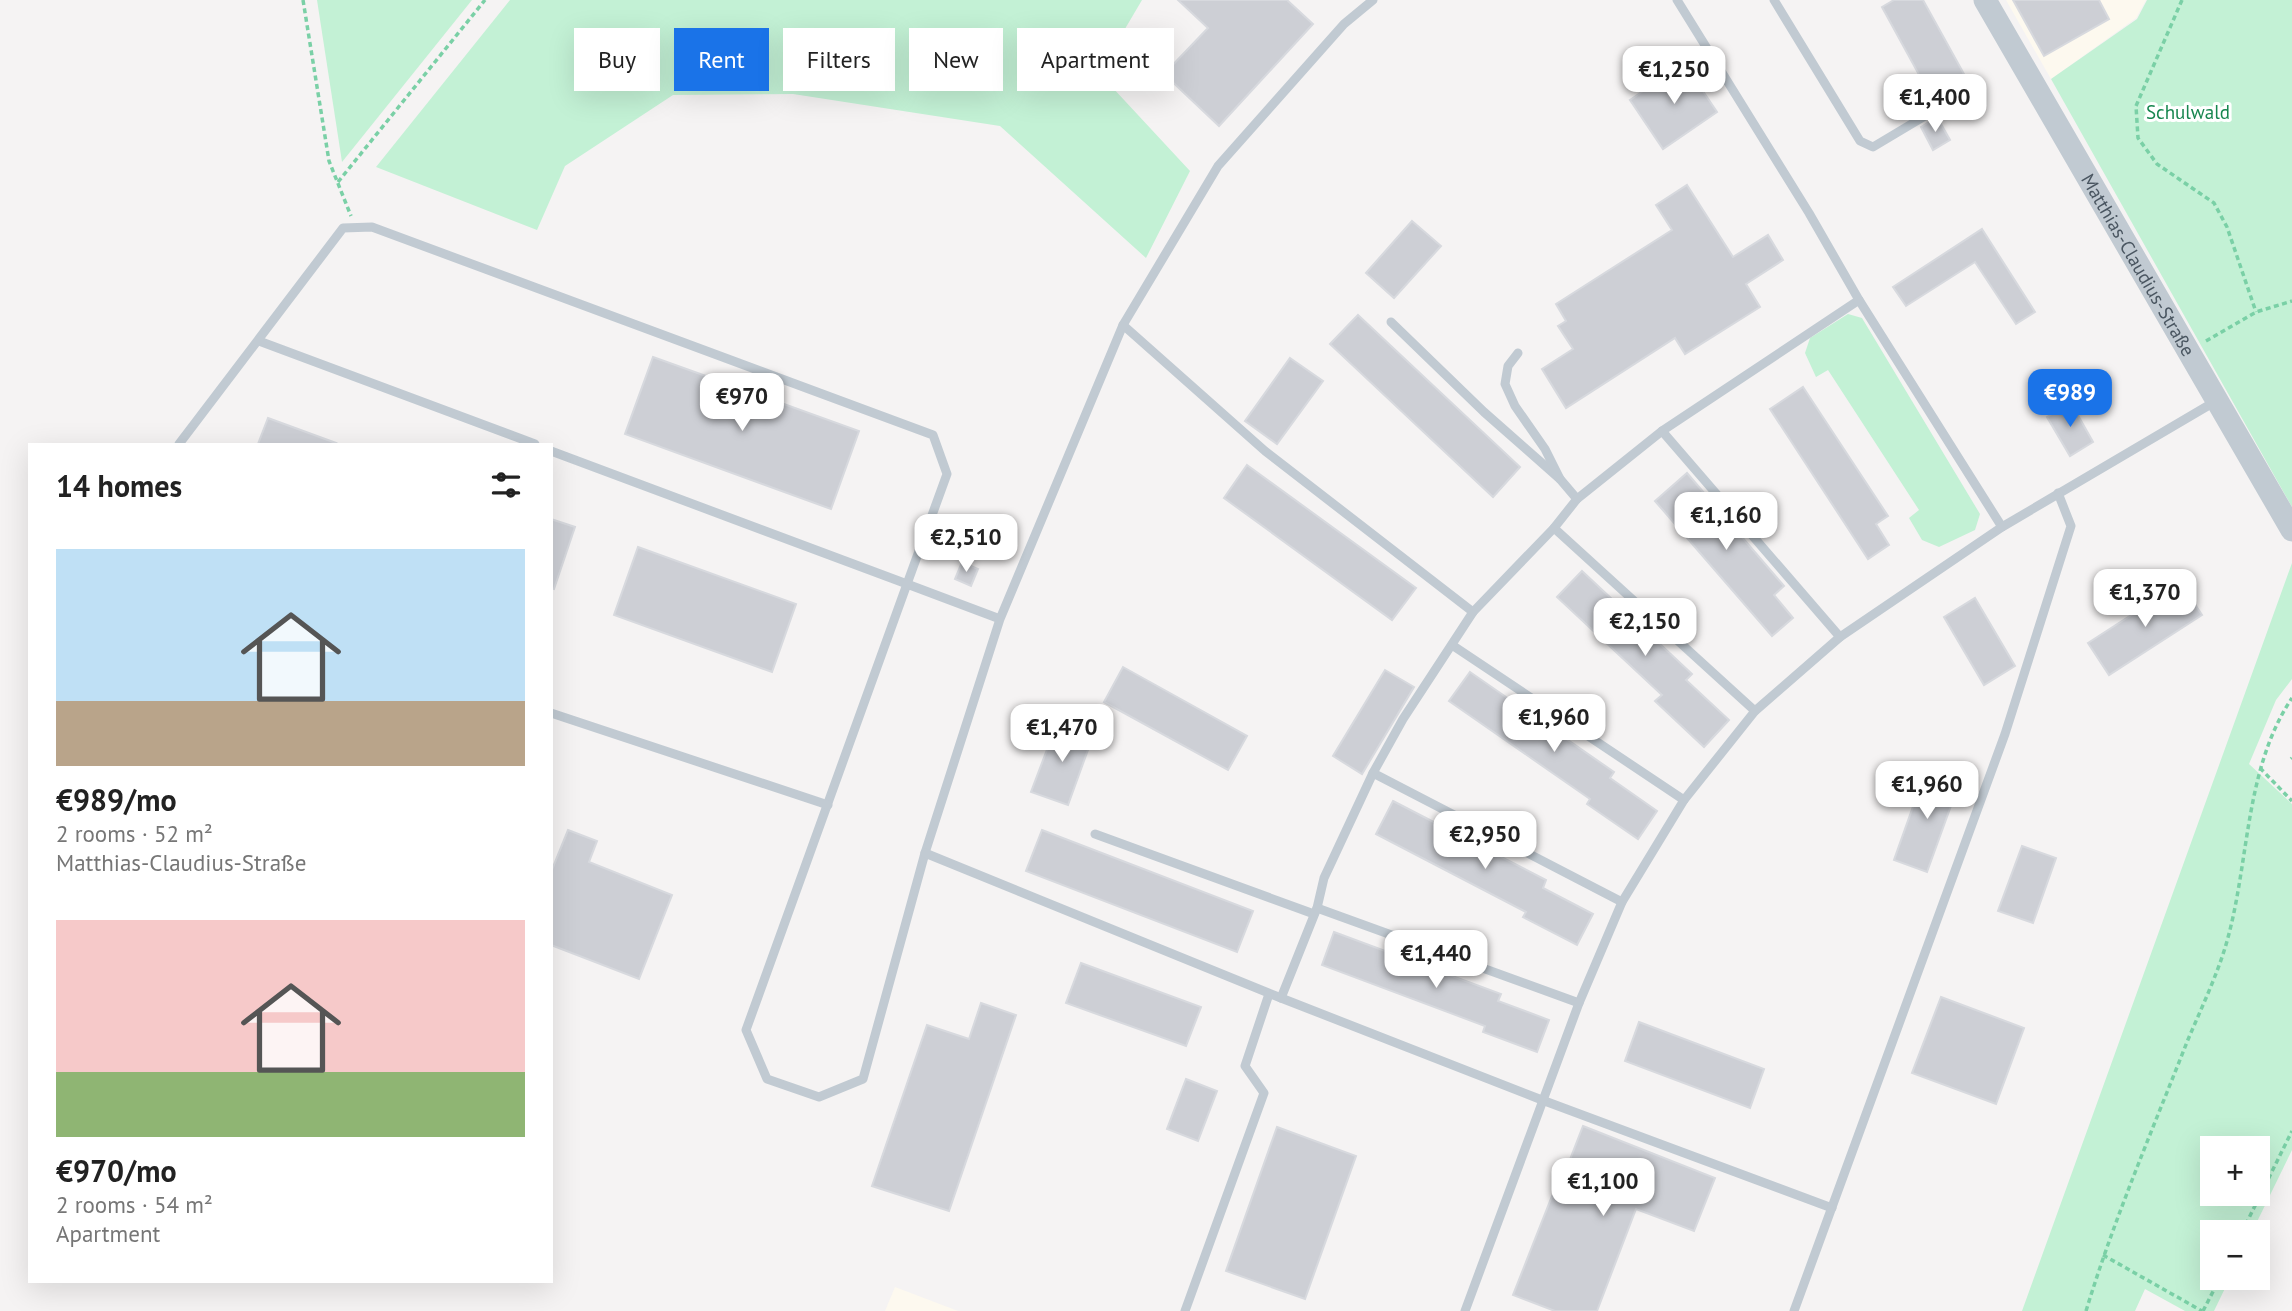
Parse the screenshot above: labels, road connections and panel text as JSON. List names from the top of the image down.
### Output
{
  "streets": {
    "street": ["Matthias-Claudius-Straße"]
  },
  "parks": ["Schulwald"],
  "page": {
    "chip": [
      "Buy",
      "Rent",
      "Filters",
      "New",
      "Apartment"
    ],
    "price": [
      "€1,250",
      "€1,400",
      "€989",
      "€970",
      "€1,160",
      "€2,510",
      "€1,370",
      "€2,150",
      "€1,960",
      "€1,470",
      "€1,960",
      "€2,950",
      "€1,440",
      "€1,100"
    ],
    "heading": "14 homes",
    "list": [
      {
        "name": "€989/mo",
        "note": "2 rooms · 52 m² · Matthias-Claudius-Straße"
      },
      {
        "name": "€970/mo",
        "note": "2 rooms · 54 m² · Apartment"
      }
    ],
    "map_buttons": ["+", "−"]
  }
}
